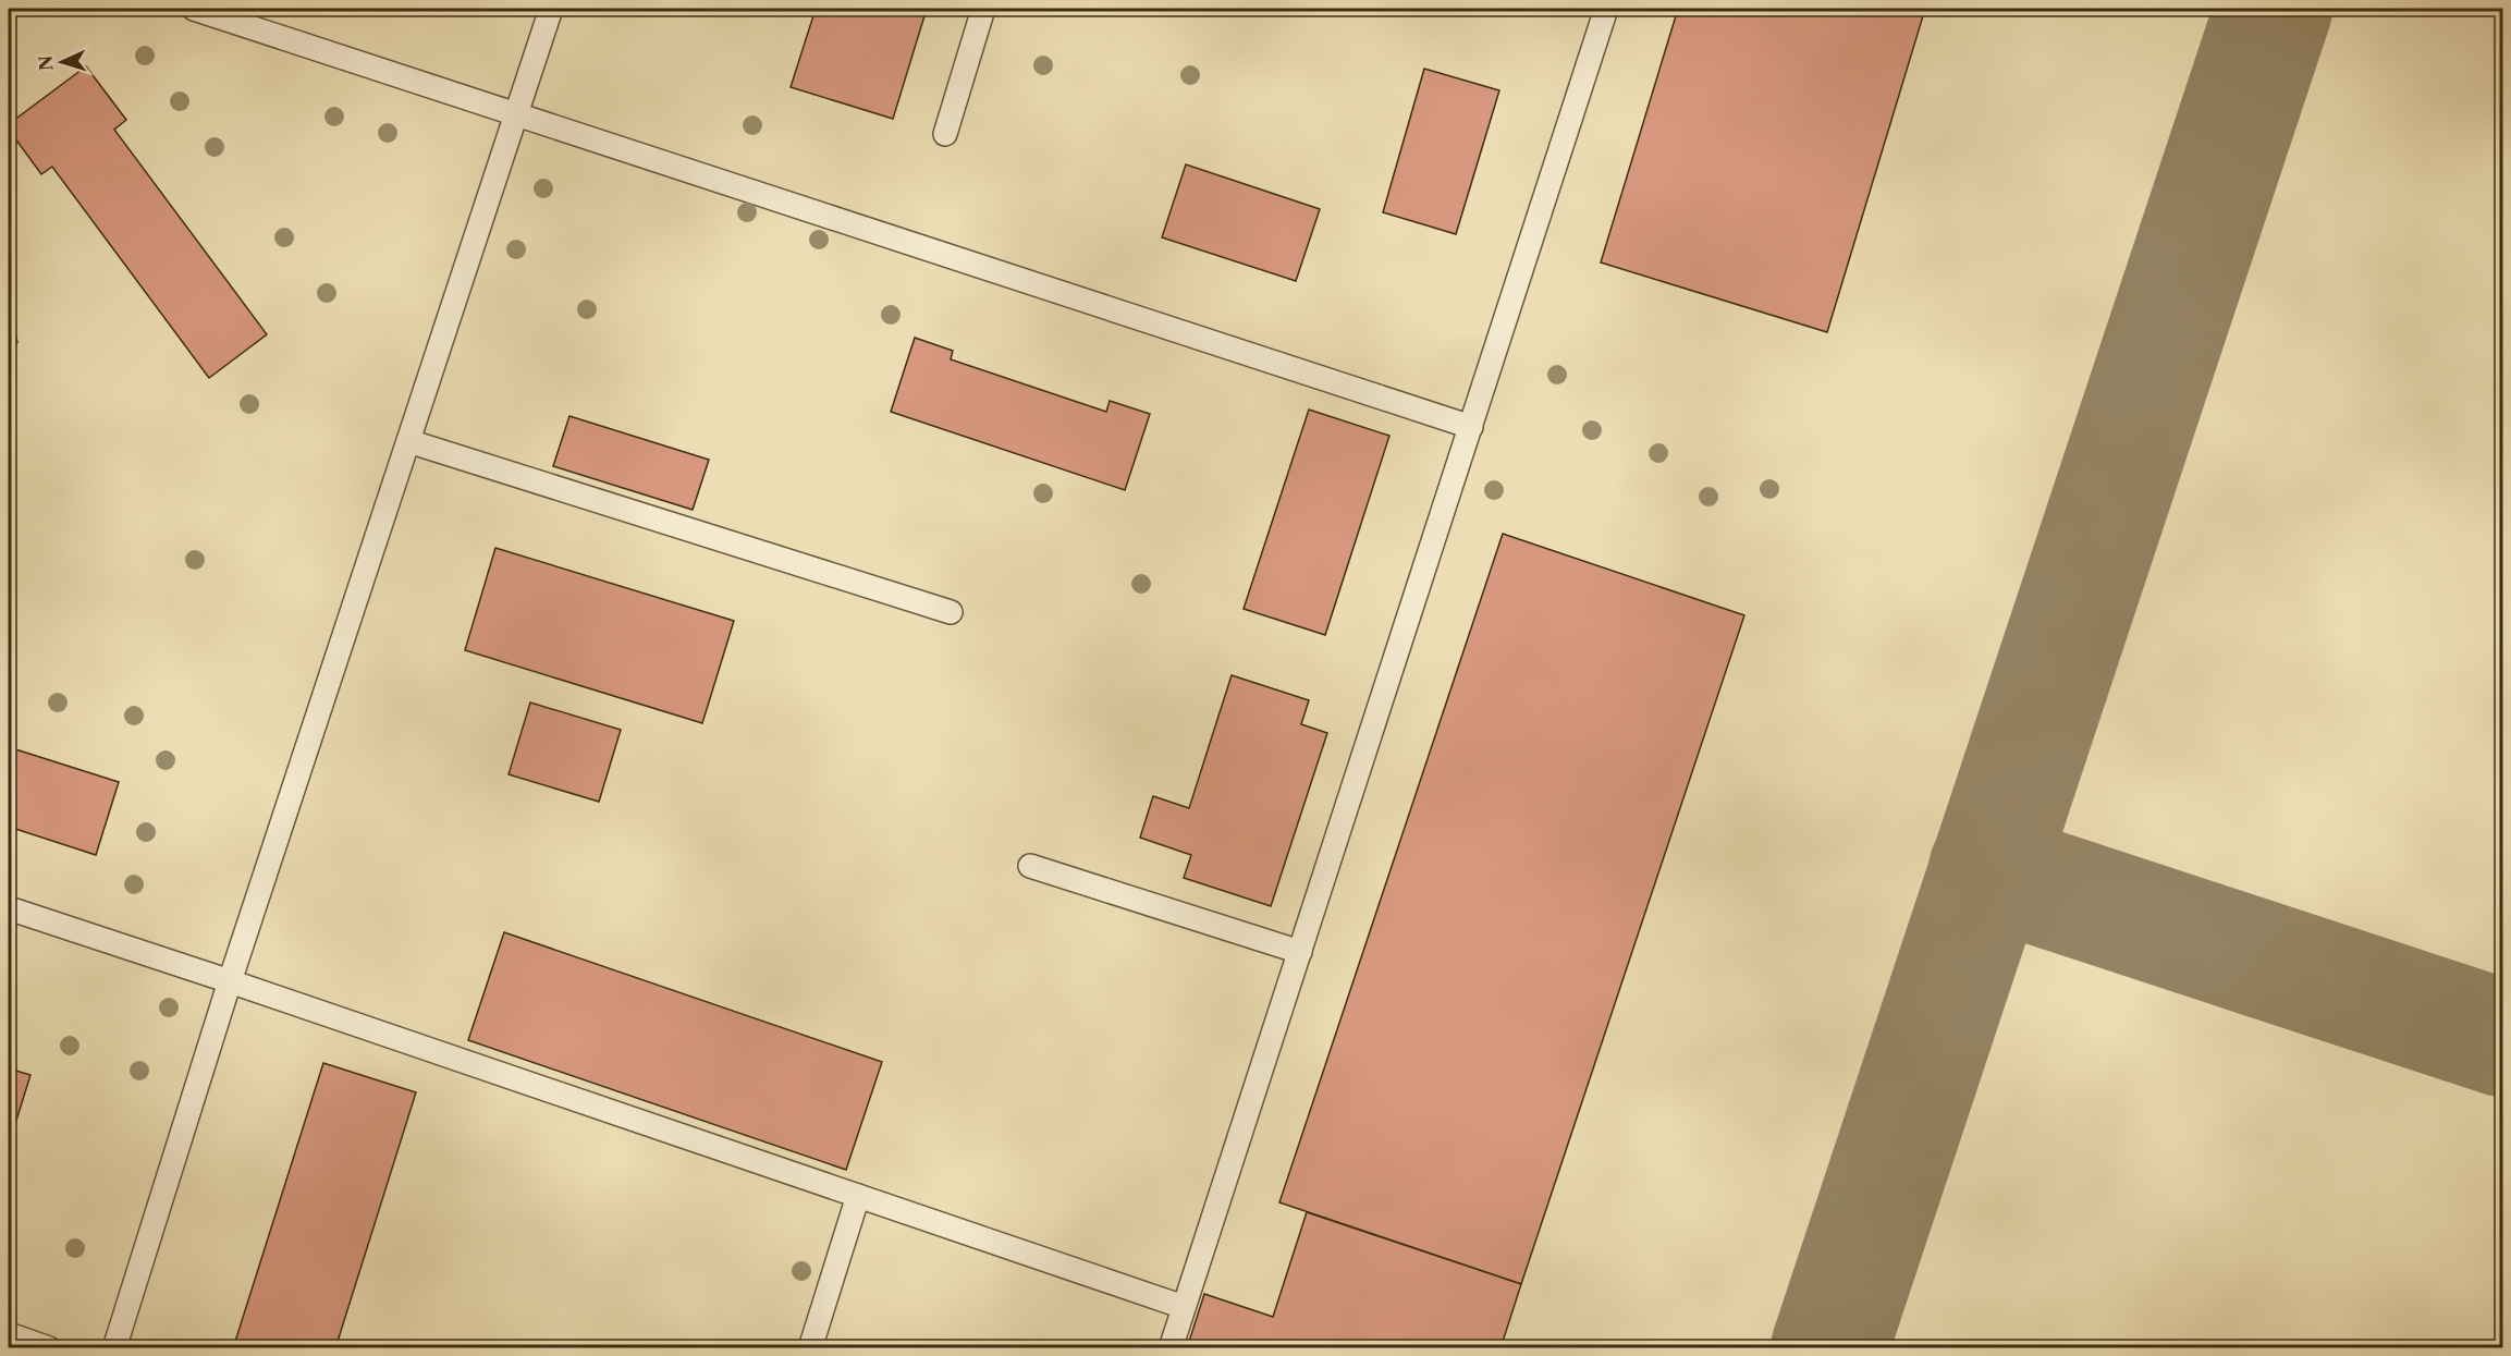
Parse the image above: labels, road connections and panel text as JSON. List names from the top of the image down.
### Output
{
  "north": "left"
}
